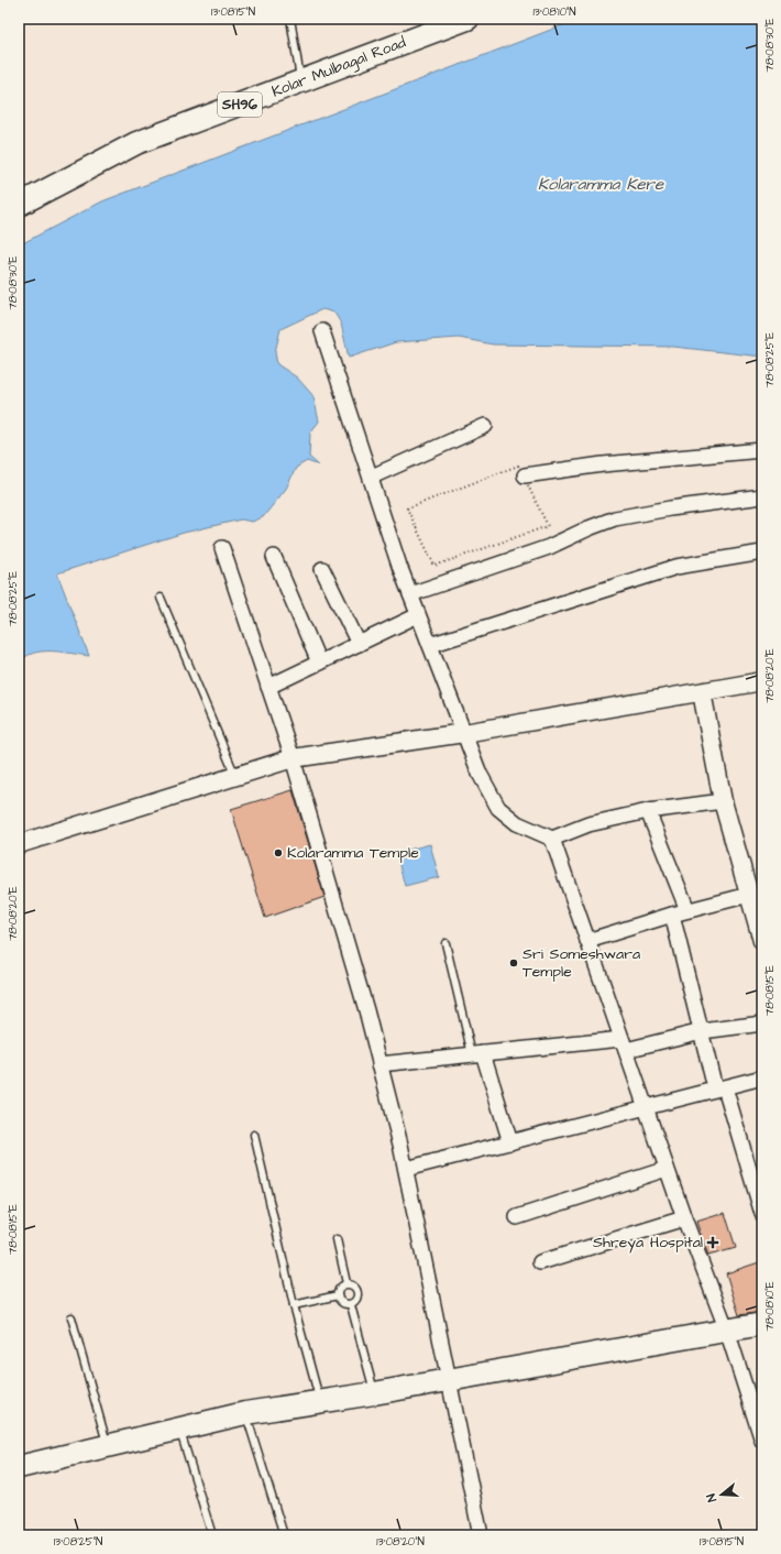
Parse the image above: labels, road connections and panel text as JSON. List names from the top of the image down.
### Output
{
  "streets": {
    "main road": ["Kolar Mulbagal Road", "SH96"]
  },
  "water": ["Kolaramma Kere"],
  "places": {
    "other": ["Kolaramma Temple", "Sri Someshwara Temple"],
    "health": ["Shreya Hospital"]
  },
  "north": "left",
  "coordinates": [
    "13°08'15\"N",
    "13°08'10\"N",
    "78°08'30\"E",
    "78°08'25\"E",
    "78°08'20\"E",
    "78°08'15\"E",
    "78°08'10\"E",
    "13°08'25\"N",
    "13°08'20\"N"
  ]
}
